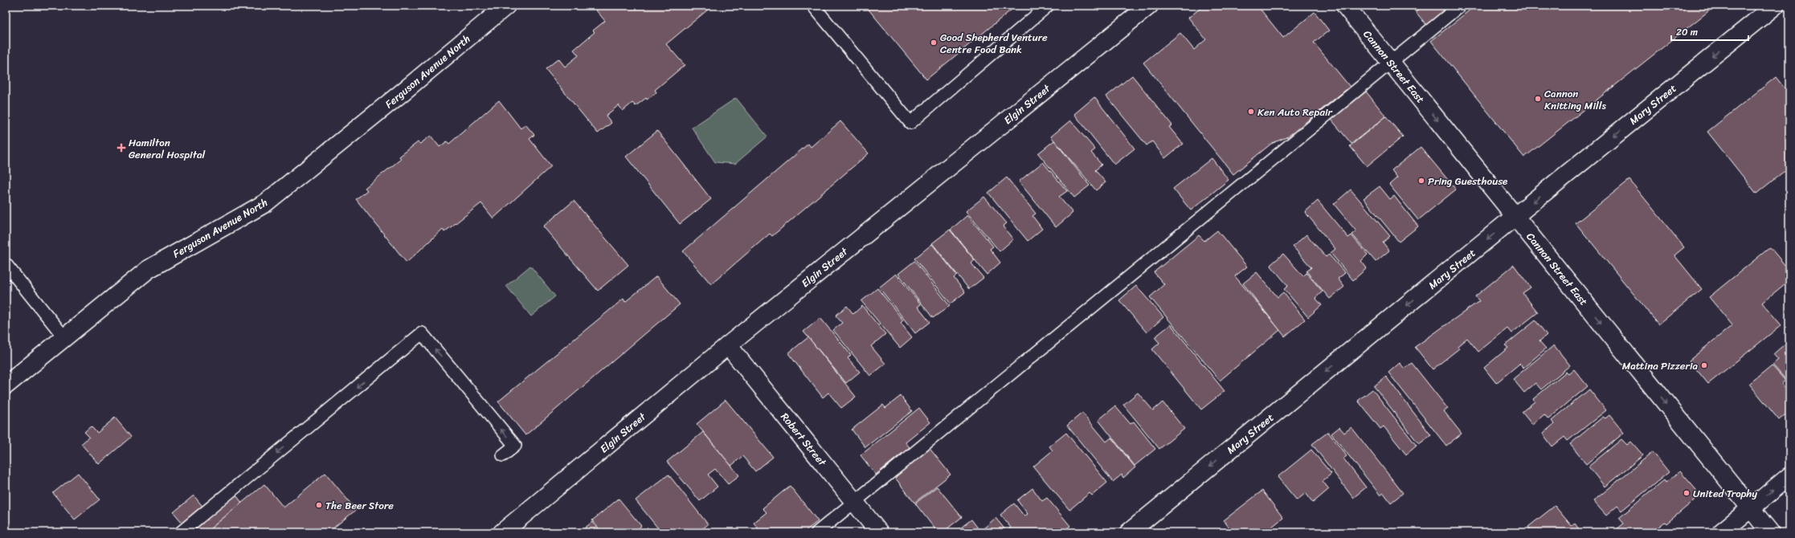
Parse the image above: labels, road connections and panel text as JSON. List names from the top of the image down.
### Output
{
  "streets": {
    "street": [
      "Cannon Street East",
      "Ferguson Avenue North",
      "Elgin Street",
      "Mary Street",
      "Robert Street"
    ]
  },
  "crossings": [
    ["Cannon Street East", "Mary Street"],
    ["Elgin Street", "Robert Street"]
  ],
  "one_way": ["Cannon Street East", "Mary Street"],
  "places": {
    "other": [
      "Good Shepherd Venture Centre Food Bank",
      "Cannon Knitting Mills",
      "Ken Auto Repair",
      "Pring Guesthouse",
      "Mattina Pizzeria",
      "United Trophy",
      "The Beer Store"
    ],
    "health": ["Hamilton General Hospital"]
  },
  "scale_bar": "20 m"
}
